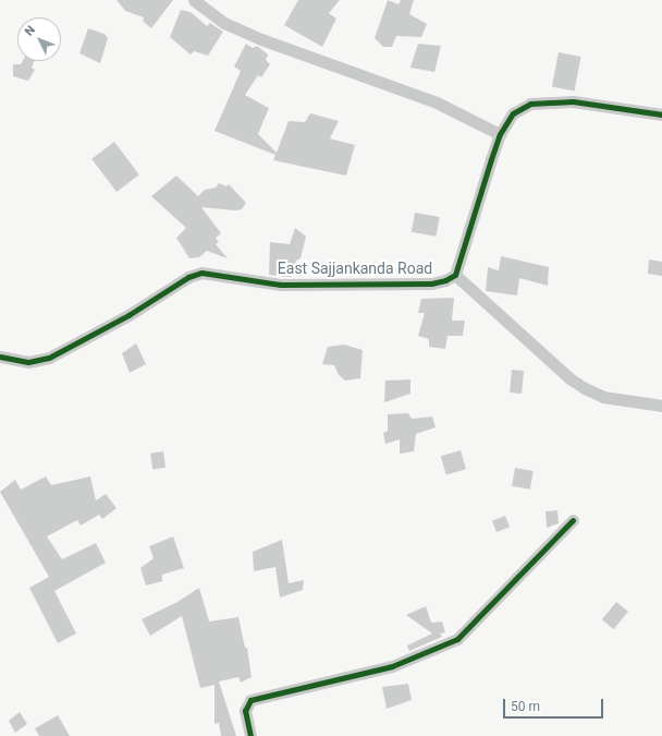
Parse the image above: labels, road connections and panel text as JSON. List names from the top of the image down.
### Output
{
  "streets": {
    "street": ["East Sajjankanda Road"]
  },
  "scale_bar": "50 m",
  "north": "top left"
}
